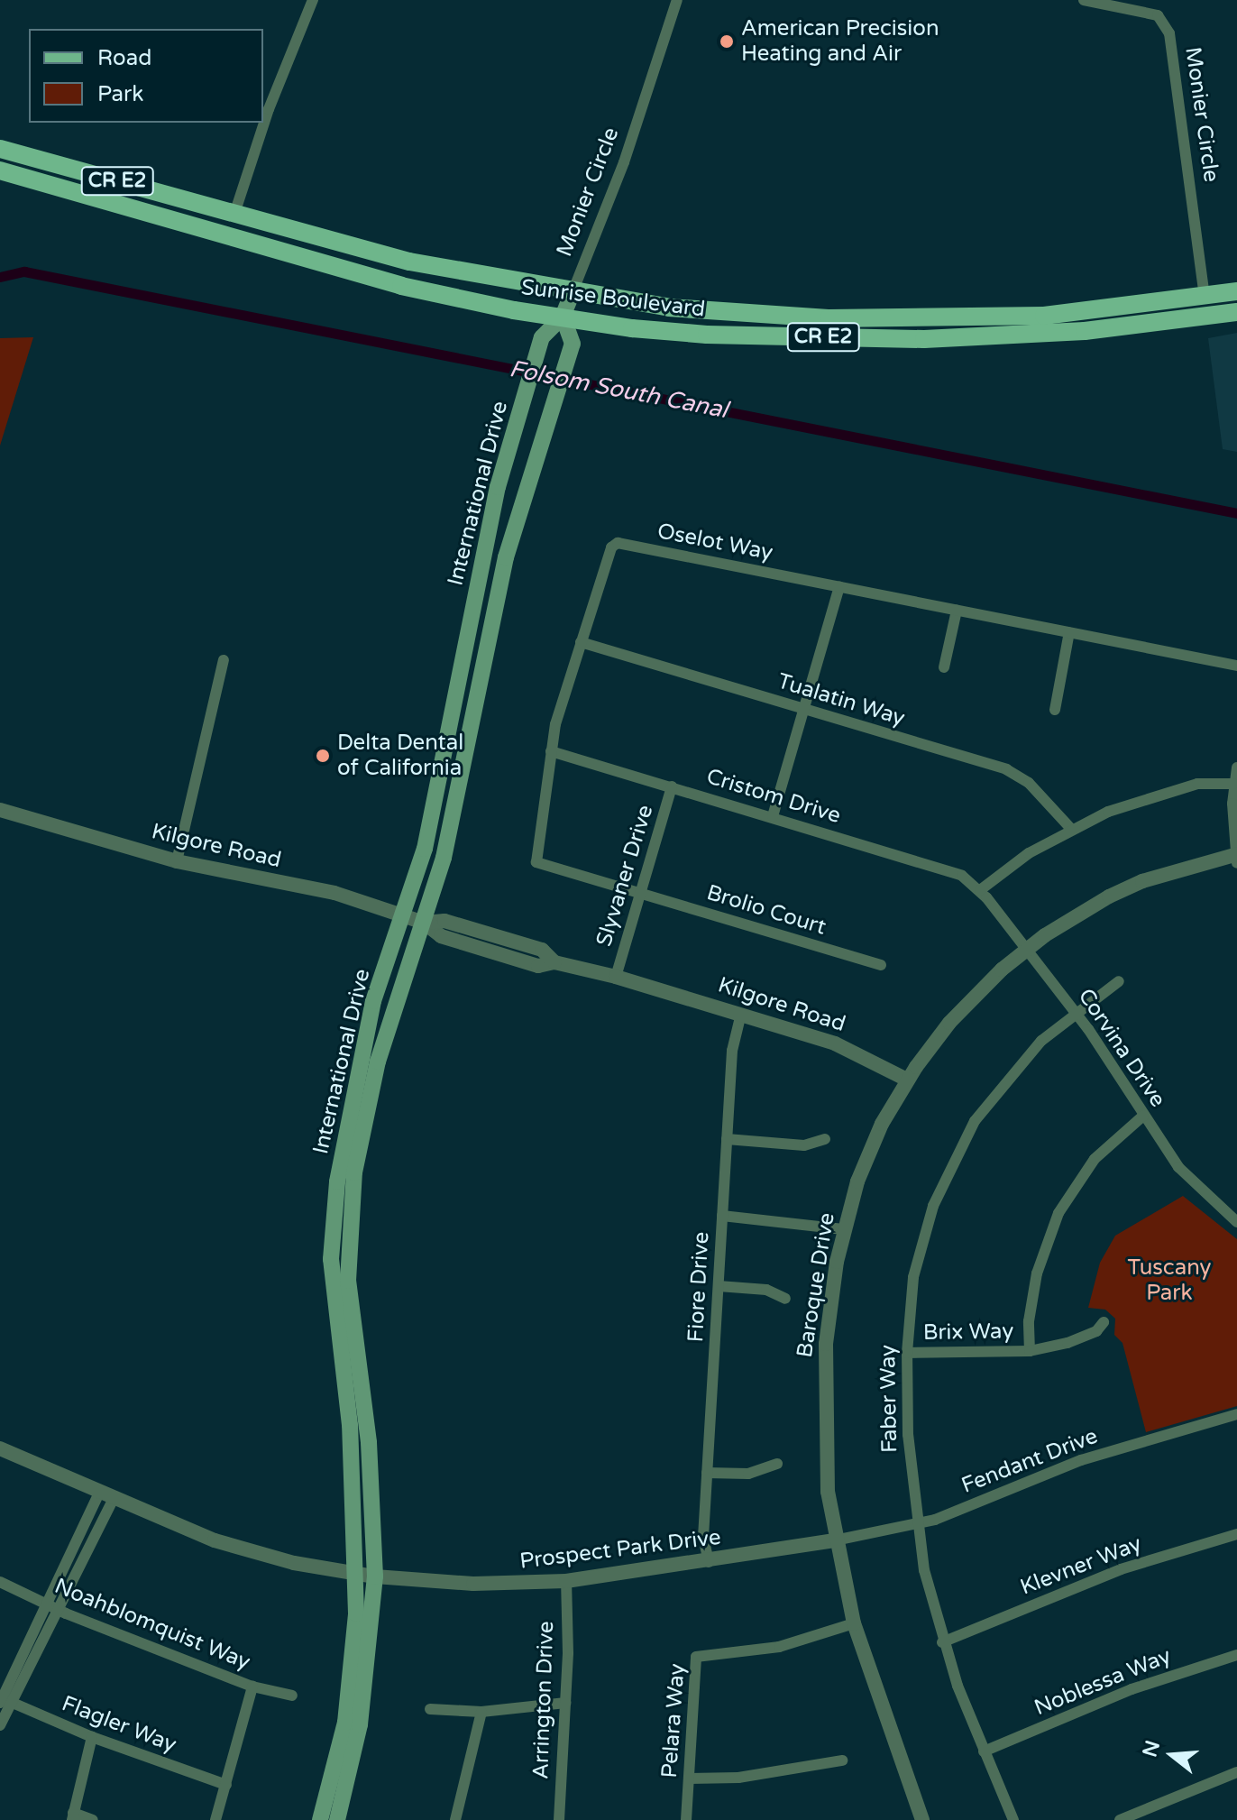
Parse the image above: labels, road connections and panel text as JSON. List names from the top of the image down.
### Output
{
  "streets": {
    "main road": [
      "Monier Circle",
      "CR E2",
      "Sunrise Boulevard",
      "International Drive"
    ],
    "street": [
      "Oselot Way",
      "Tualatin Way",
      "Cristom Drive",
      "Kilgore Road",
      "Slyvaner Drive",
      "Brolio Court",
      "Corvina Drive",
      "Baroque Drive",
      "Fiore Drive",
      "Brix Way",
      "Faber Way",
      "Fendant Drive",
      "Prospect Park Drive",
      "Klevner Way",
      "Noahblomquist Way",
      "Noblessa Way",
      "Arrington Drive",
      "Pelara Way",
      "Flagler Way"
    ]
  },
  "crossings": [
    ["Monier Circle", "Sunrise Boulevard"],
    ["Monier Circle", "International Drive"],
    ["Sunrise Boulevard", "International Drive"],
    ["International Drive", "Kilgore Road"],
    ["International Drive", "Prospect Park Drive"],
    ["Oselot Way", "Tualatin Way"],
    ["Oselot Way", "Cristom Drive"],
    ["Oselot Way", "Slyvaner Drive"],
    ["Oselot Way", "Brolio Court"],
    ["Cristom Drive", "Slyvaner Drive"],
    ["Cristom Drive", "Corvina Drive"],
    ["Kilgore Road", "Slyvaner Drive"],
    ["Kilgore Road", "Baroque Drive"],
    ["Kilgore Road", "Fiore Drive"],
    ["Slyvaner Drive", "Brolio Court"],
    ["Corvina Drive", "Baroque Drive"],
    ["Corvina Drive", "Faber Way"],
    ["Baroque Drive", "Fendant Drive"],
    ["Baroque Drive", "Prospect Park Drive"],
    ["Baroque Drive", "Pelara Way"],
    ["Fiore Drive", "Prospect Park Drive"],
    ["Brix Way", "Faber Way"],
    ["Faber Way", "Fendant Drive"],
    ["Faber Way", "Klevner Way"],
    ["Faber Way", "Noblessa Way"],
    ["Fendant Drive", "Prospect Park Drive"],
    ["Prospect Park Drive", "Arrington Drive"]
  ],
  "water": ["Folsom South Canal"],
  "parks": ["Tuscany Park"],
  "places": ["American Precision Heating and Air", "Delta Dental of California"],
  "legend": ["Road", "Park"],
  "north": "left"
}
